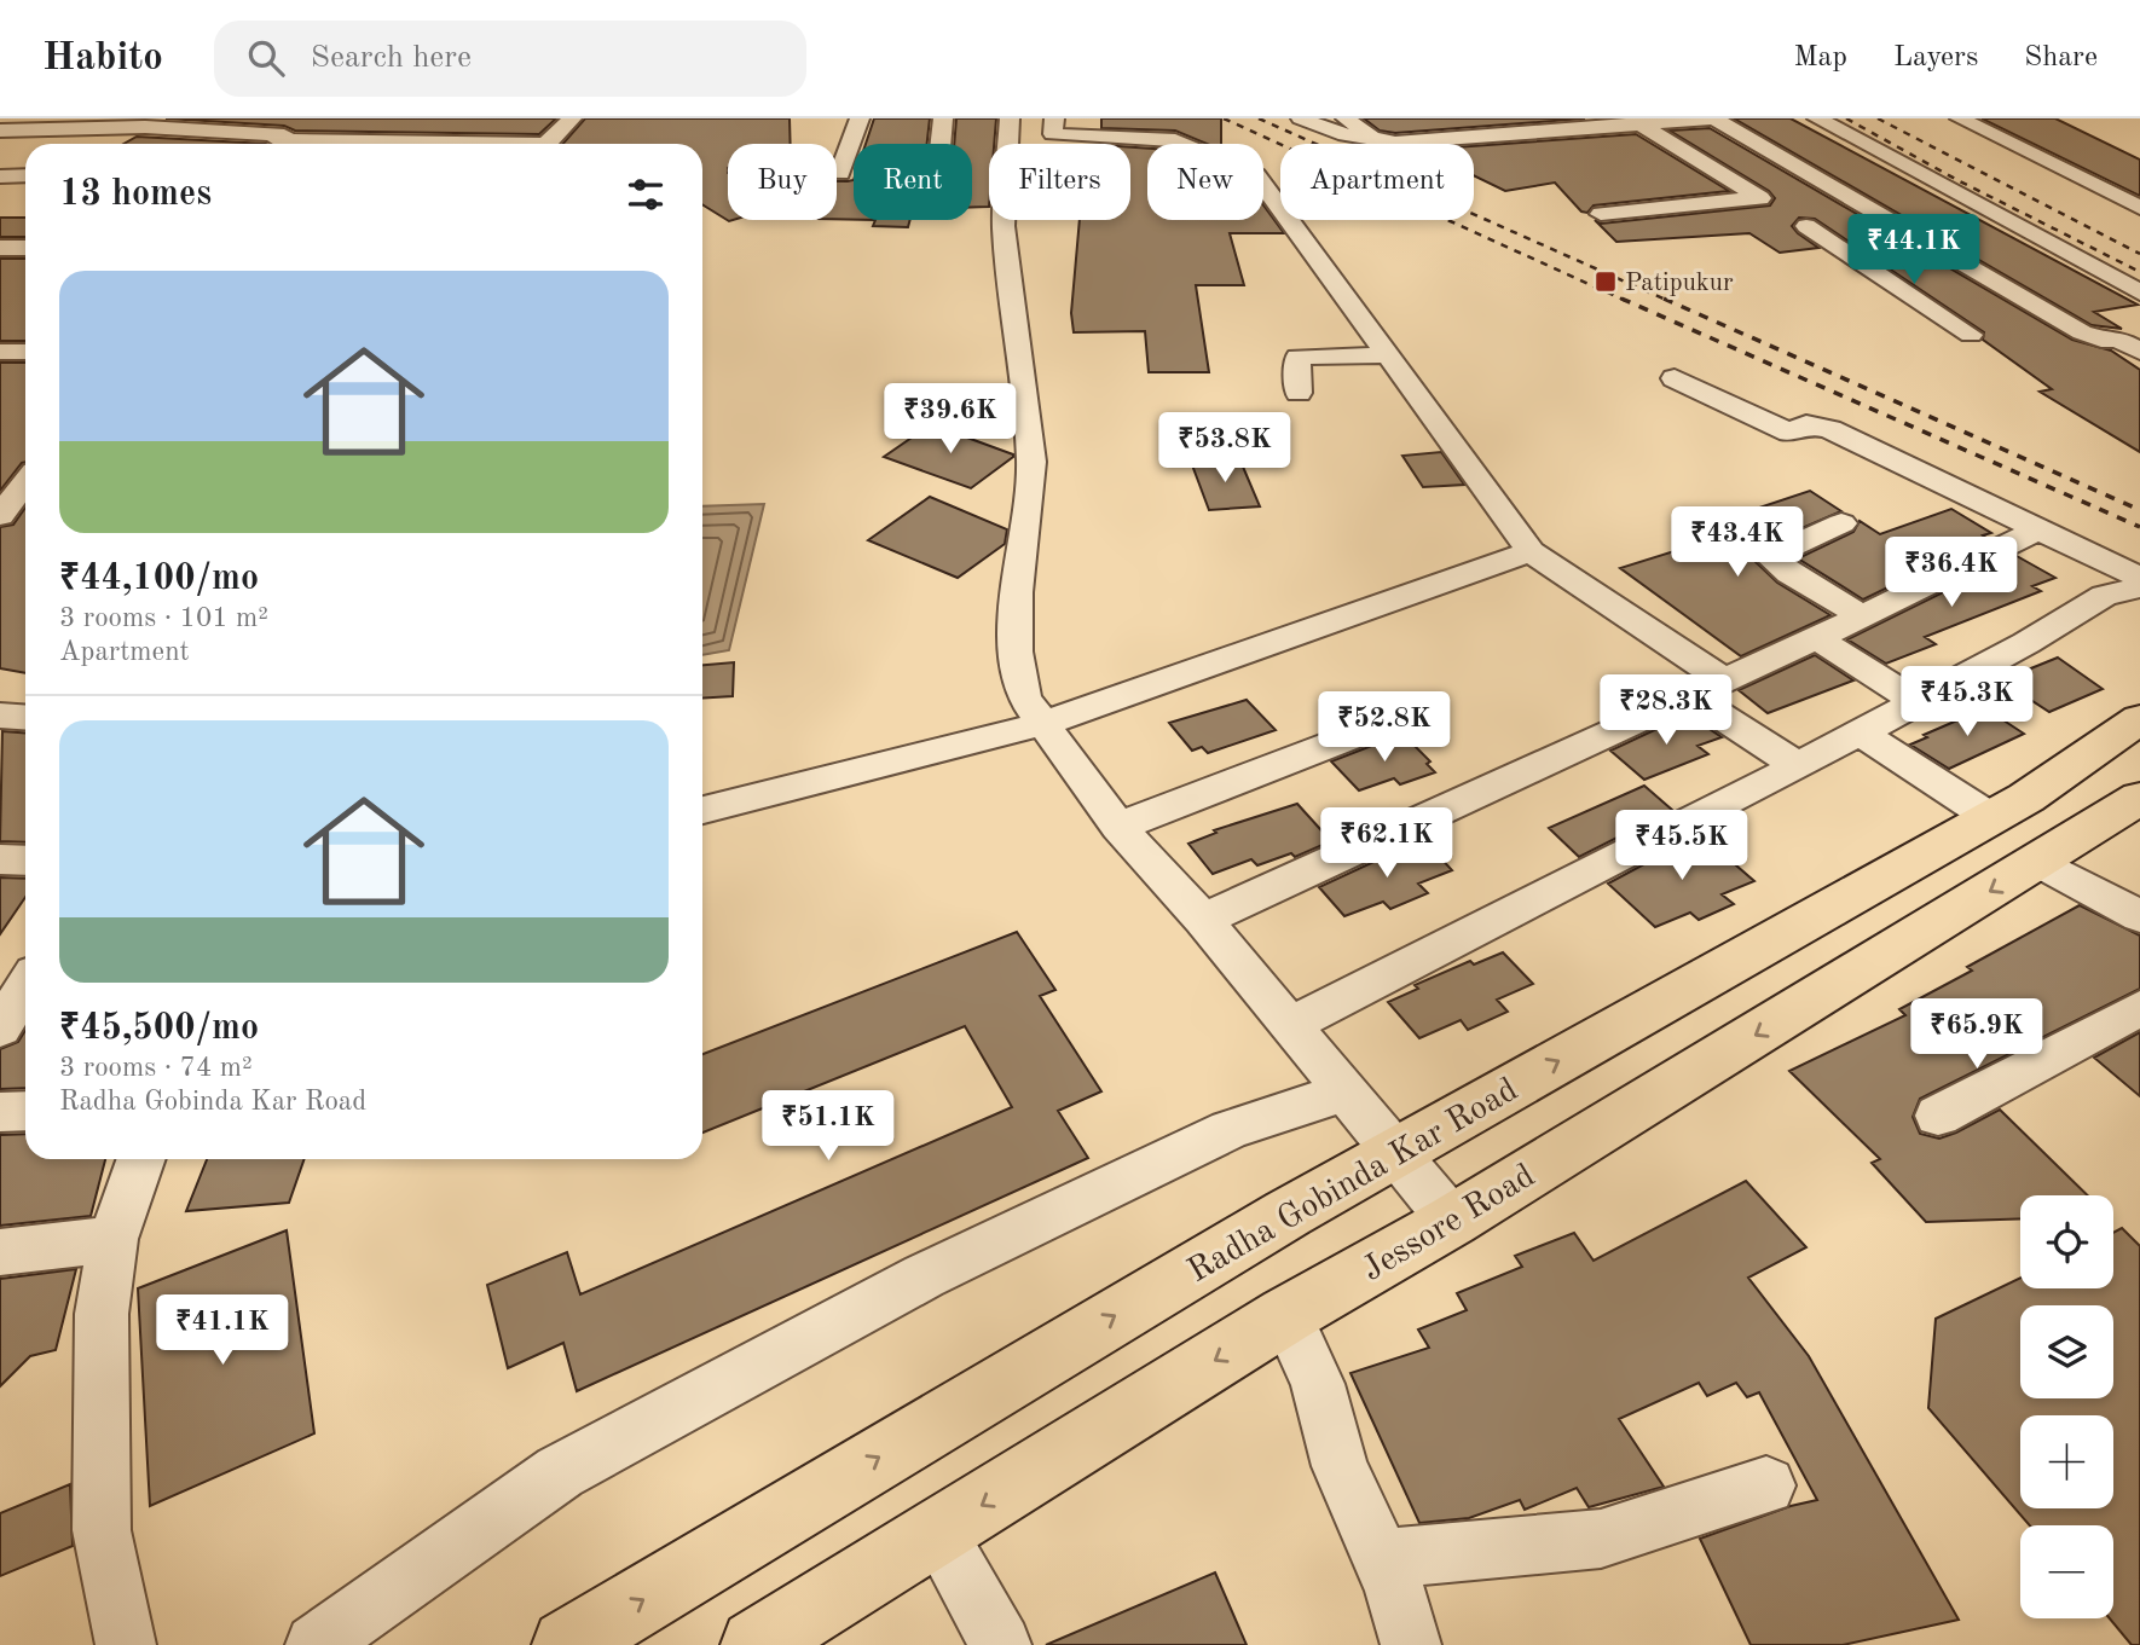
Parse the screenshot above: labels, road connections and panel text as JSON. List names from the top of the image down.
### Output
{
  "streets": {
    "main road": ["Radha Gobinda Kar Road", "Jessore Road"]
  },
  "one_way": ["Radha Gobinda Kar Road", "Jessore Road"],
  "places": {
    "transit": ["Patipukur"]
  },
  "page": {
    "header": "Habito",
    "search": "Search here",
    "nav": ["Map", "Layers", "Share"],
    "chip": [
      "Buy",
      "Rent",
      "Filters",
      "New",
      "Apartment"
    ],
    "heading": "13 homes",
    "price": [
      "₹44.1K",
      "₹39.6K",
      "₹53.8K",
      "₹43.4K",
      "₹36.4K",
      "₹45.3K",
      "₹28.3K",
      "₹52.8K",
      "₹62.1K",
      "₹45.5K",
      "₹65.9K",
      "₹51.1K",
      "₹41.1K"
    ],
    "list": [
      {
        "name": "₹44,100/mo",
        "note": "3 rooms · 101 m² · Apartment"
      },
      {
        "name": "₹45,500/mo",
        "note": "3 rooms · 74 m² · Radha Gobinda Kar Road"
      }
    ],
    "map_buttons": ["+", "−"]
  }
}
